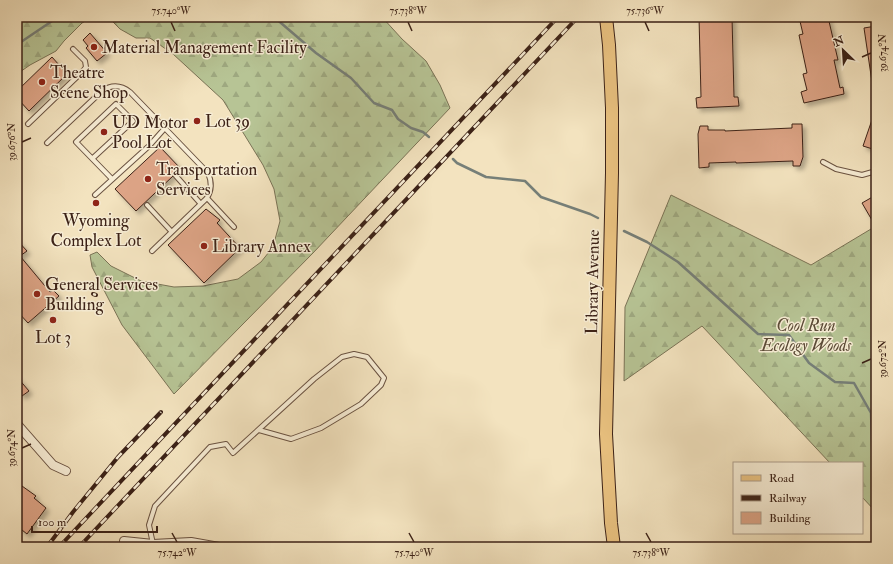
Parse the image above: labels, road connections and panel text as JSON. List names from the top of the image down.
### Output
{
  "streets": {
    "main road": ["Library Avenue"]
  },
  "parks": ["Cool Run Ecology Woods"],
  "places": [
    "Material Management Facility",
    "Theatre Scene Shop",
    "Lot 39",
    "UD Motor Pool Lot",
    "Transportation Services",
    "Wyoming Complex Lot",
    "Library Annex",
    "General Services Building",
    "Lot 3"
  ],
  "legend": ["Road", "Railway", "Building"],
  "scale_bar": "100 m",
  "north": "top left",
  "coordinates": [
    "75.740°W",
    "75.738°W",
    "75.736°W",
    "39.674°N",
    "39.676°N",
    "39.672°N",
    "75.742°W"
  ]
}
